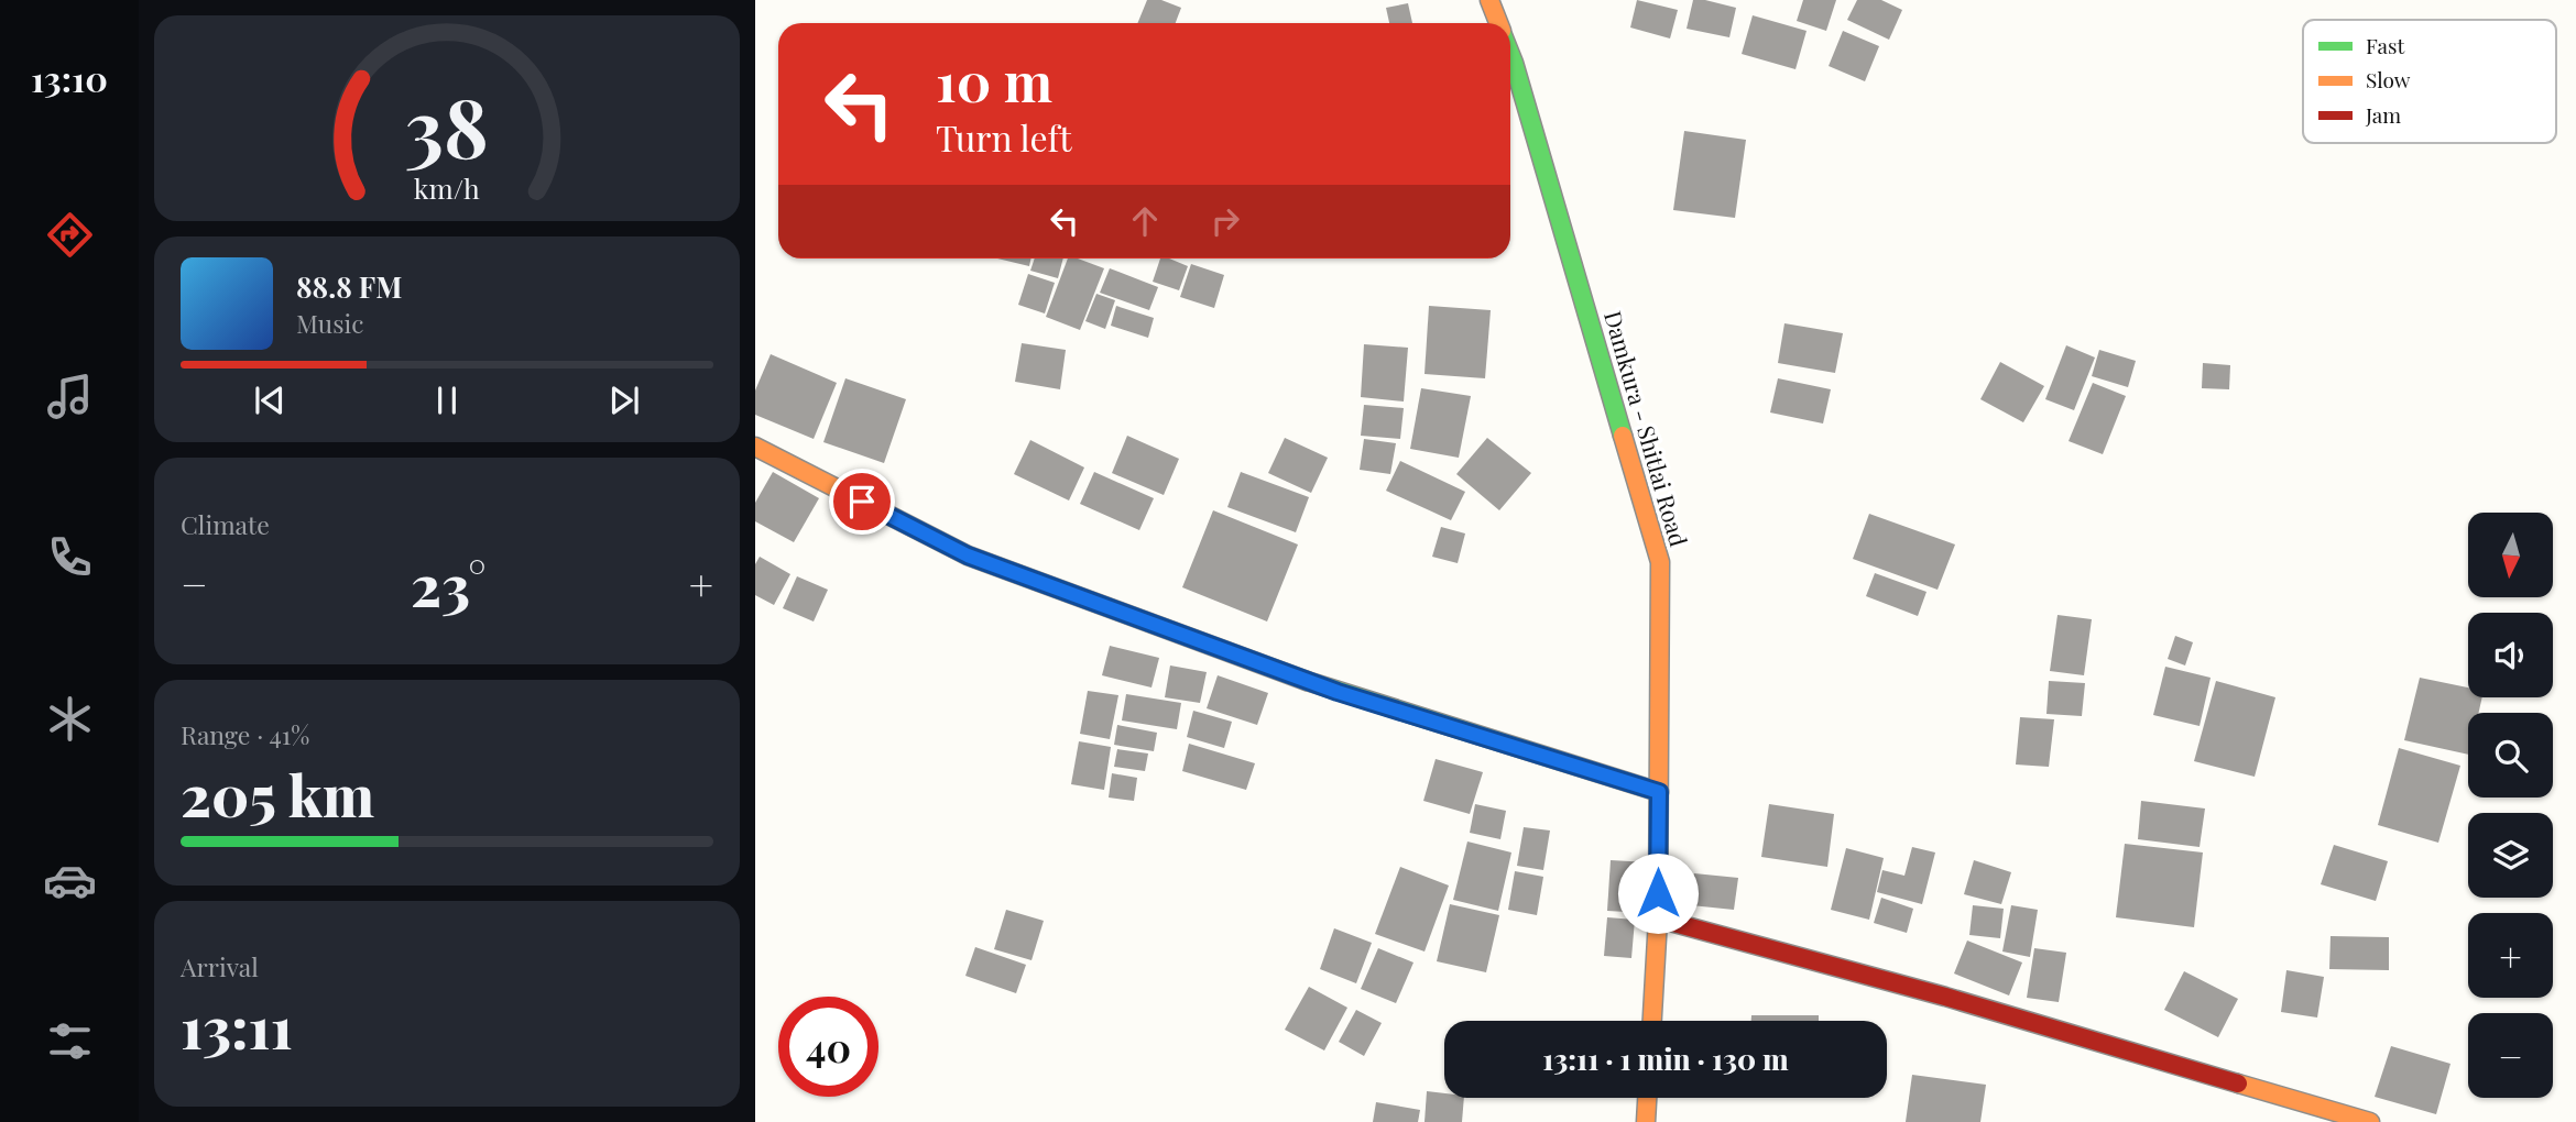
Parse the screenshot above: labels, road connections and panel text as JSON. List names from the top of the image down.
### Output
{
  "streets": {
    "street": ["Damkura - Shitlai Road"]
  },
  "legend": ["Fast", "Slow", "Jam"],
  "north": "bottom",
  "page": {
    "tabs": "13:10",
    "turn": ["10 m", "Turn left"],
    "song": ["88.8 FM", "Music"],
    "tile": [
      "Climate",
      ["Range · 41%", "205 km"],
      ["Arrival", "13:11"]
    ],
    "map_buttons": ["+", "−"],
    "heat": ["−", "23°", "+"],
    "limit": "40",
    "trip": "13:11 · 1 min · 130 m",
    "gauge": ["38", "km/h"]
  }
}
